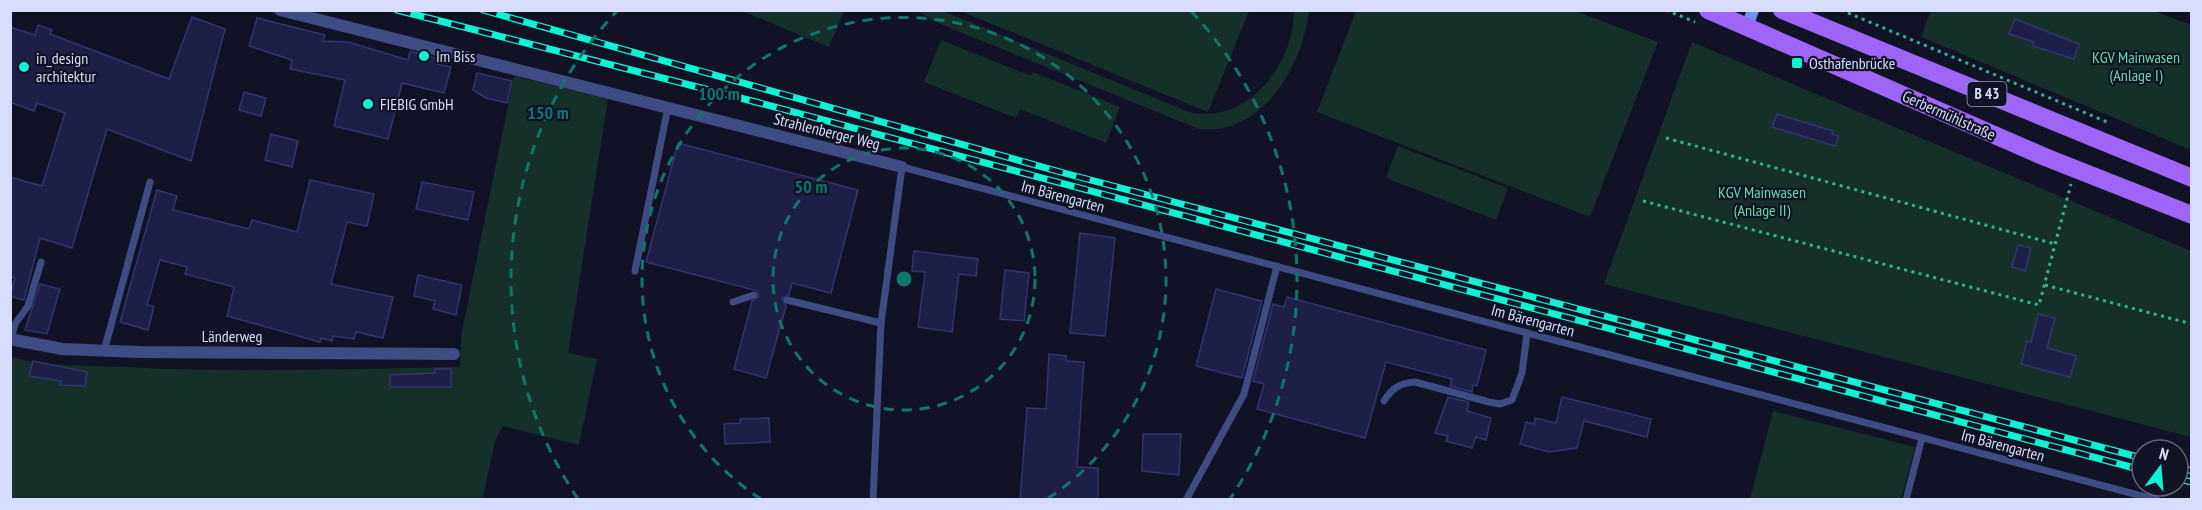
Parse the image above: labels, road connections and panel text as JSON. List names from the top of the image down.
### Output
{
  "streets": {
    "main road": ["B 43", "Gerbermühlstraße"],
    "street": ["Strahlenberger Weg", "Länderweg"],
    "lane": ["Im Bärengarten"]
  },
  "crossings": [
    ["Strahlenberger Weg", "Im Bärengarten"]
  ],
  "parks": ["KGV Mainwasen (Anlage I)", "KGV Mainwasen (Anlage II)"],
  "places": {
    "other": ["Im Biss", "in_design architektur", "FIEBIG GmbH"],
    "transit": ["Osthafenbrücke"]
  },
  "north": "top",
  "rings": ["100 m", "150 m", "50 m"]
}
